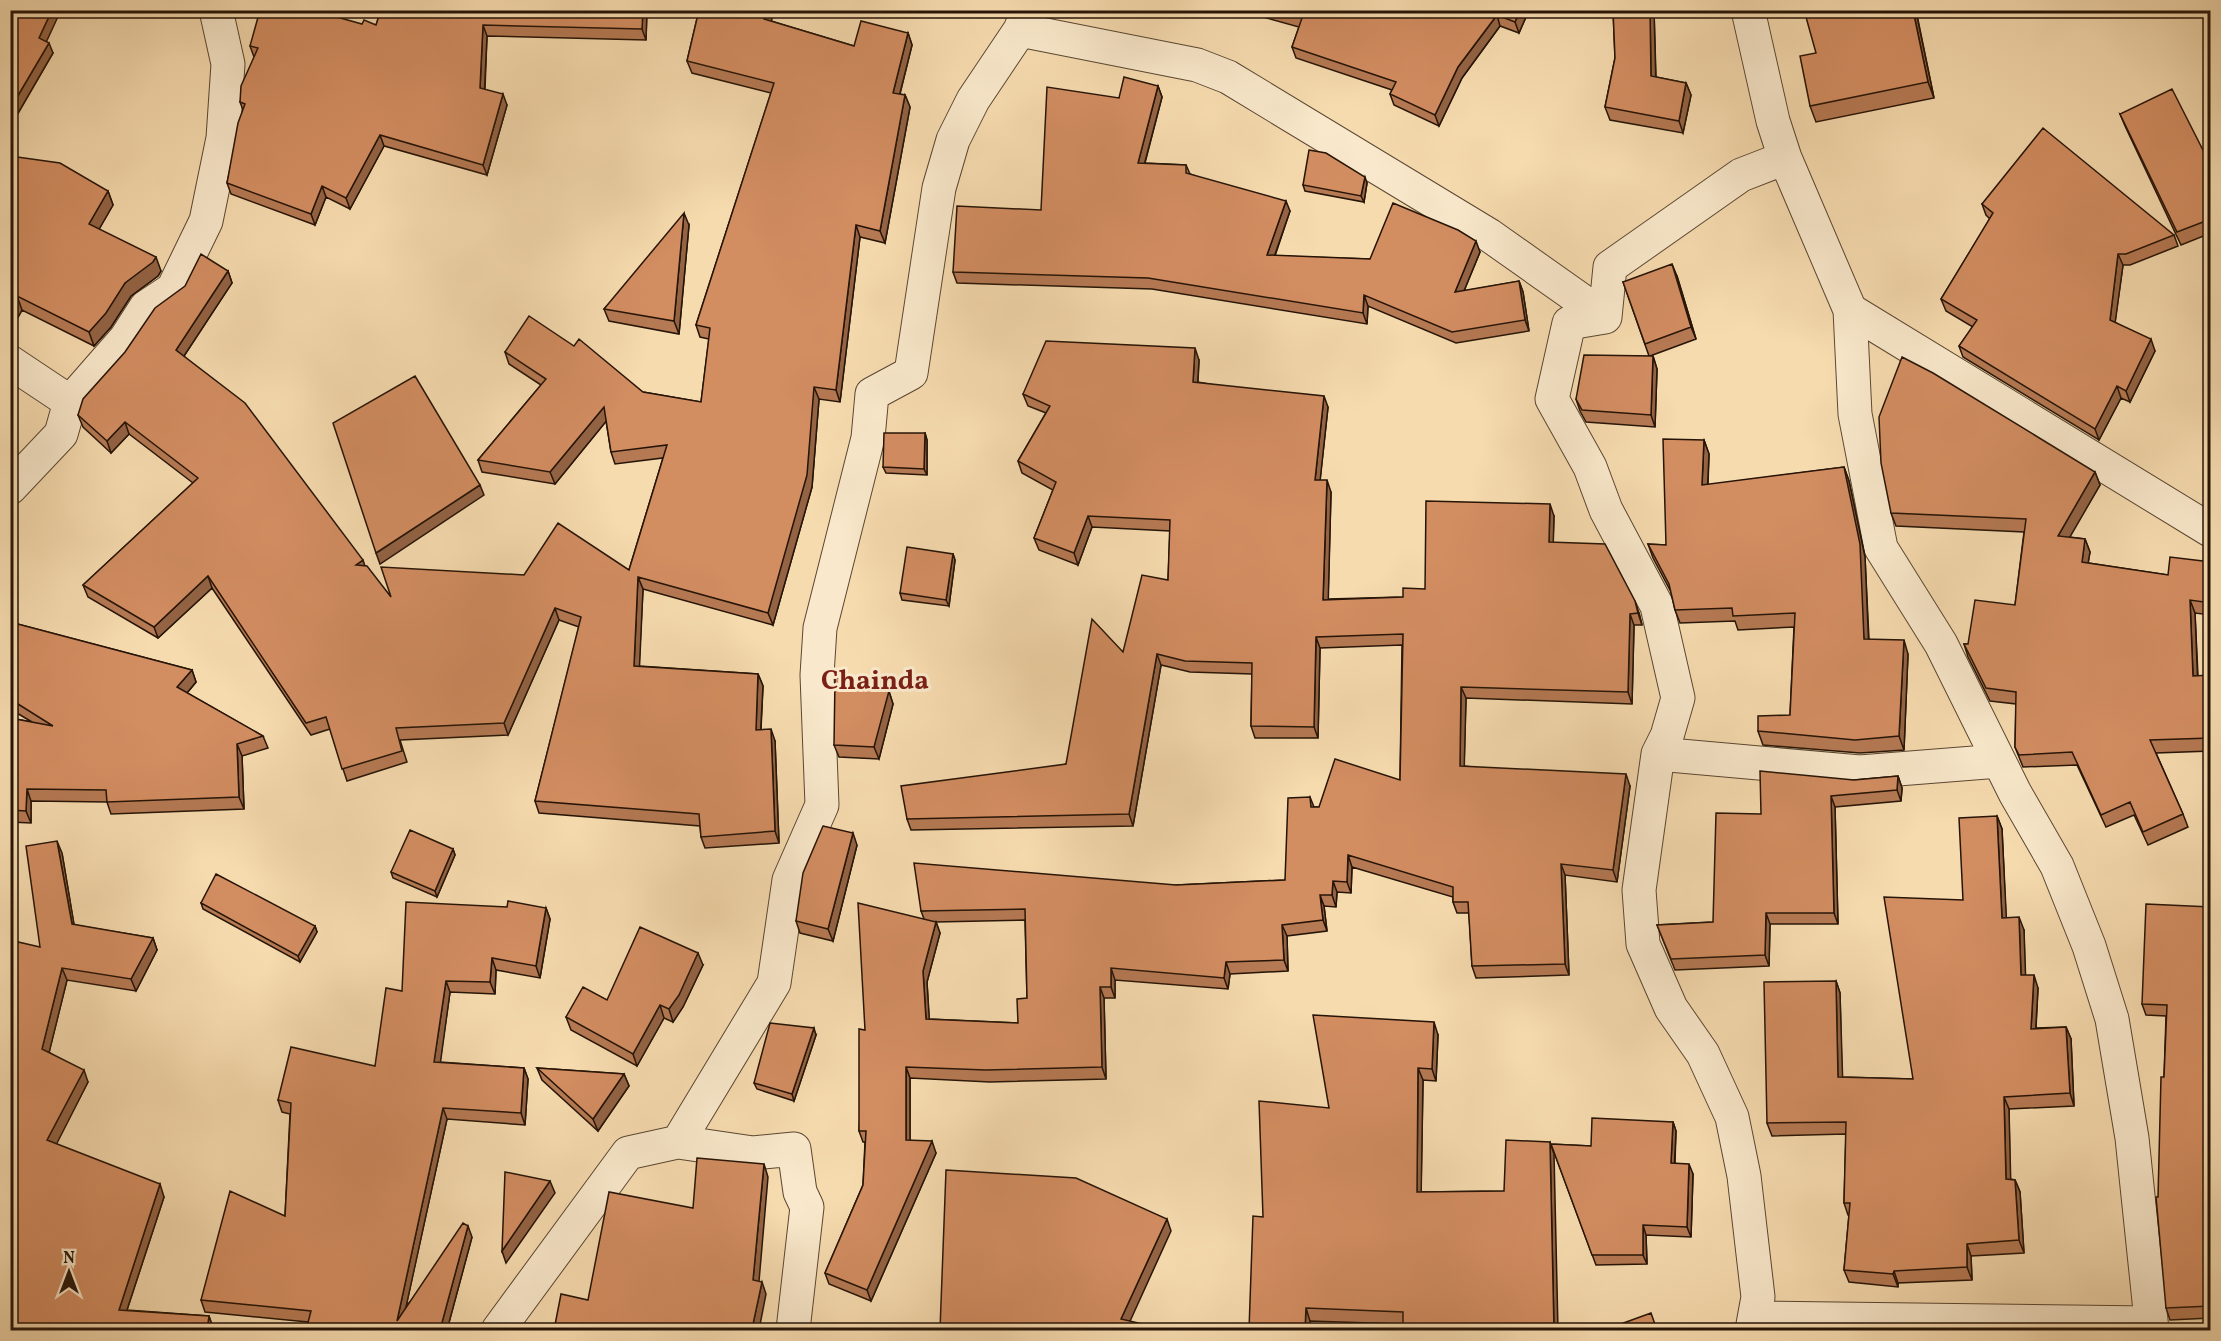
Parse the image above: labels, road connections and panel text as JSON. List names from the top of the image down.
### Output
{
  "districts": ["Chainda"],
  "north": "top"
}
